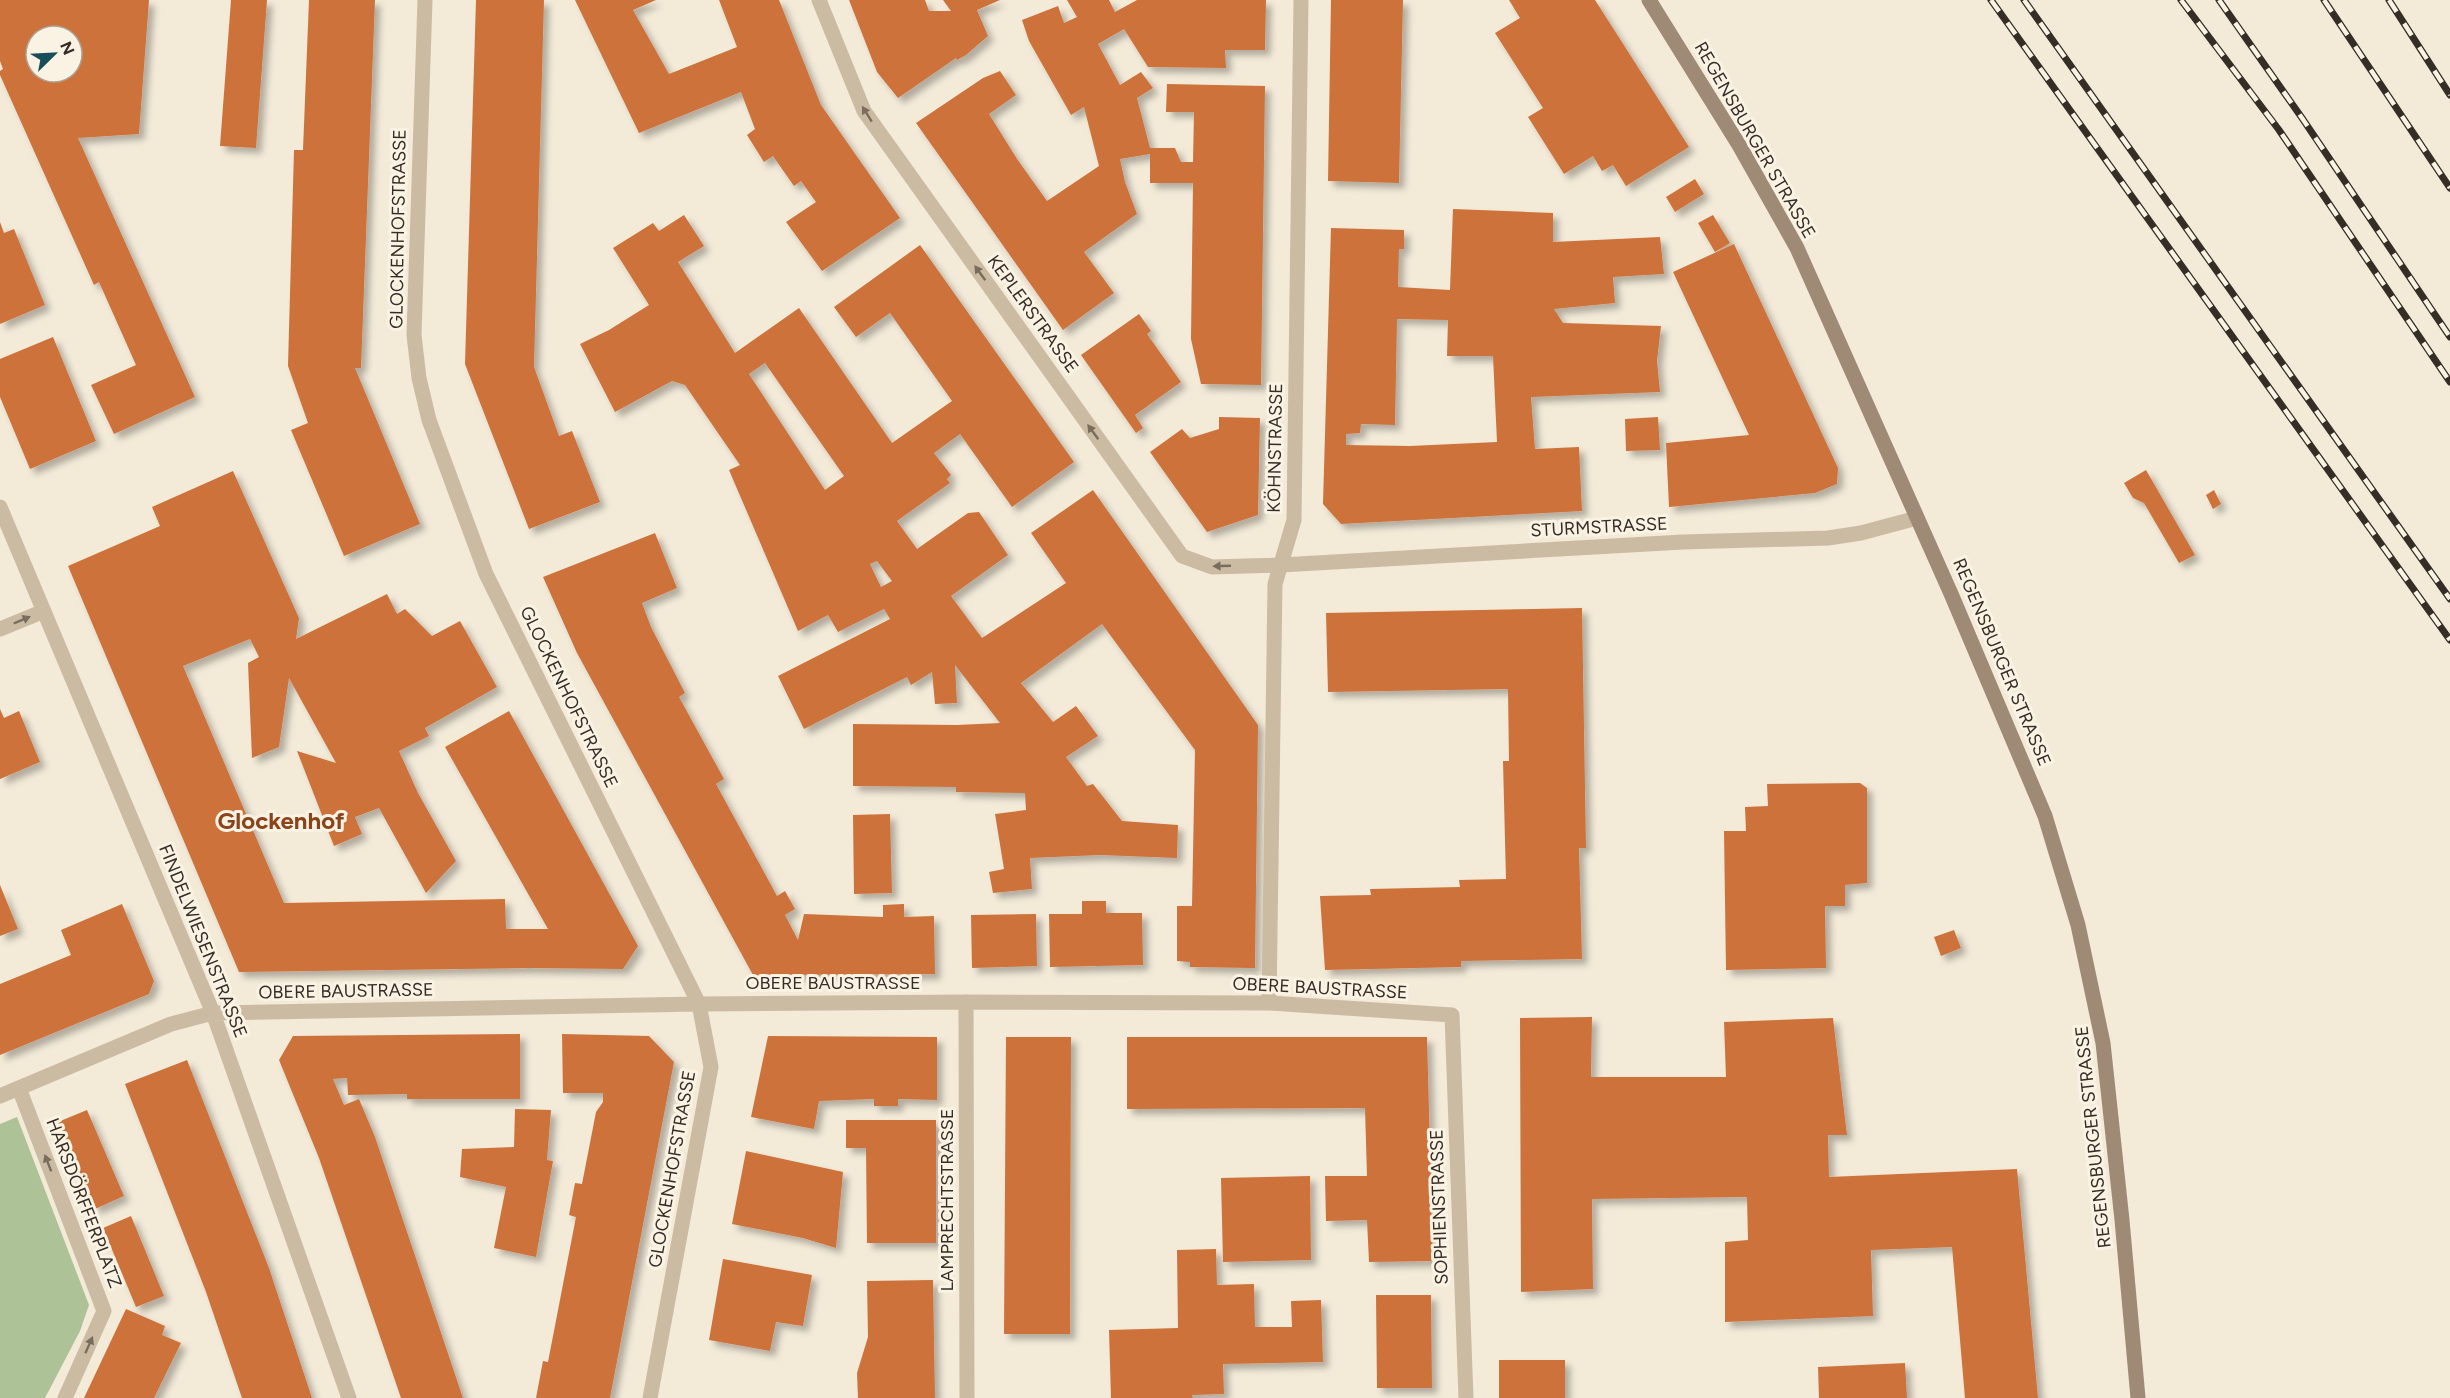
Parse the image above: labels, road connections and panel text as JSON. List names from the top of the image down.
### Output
{
  "streets": {
    "main road": ["REGENSBURGER STRASSE"],
    "street": [
      "GLOCKENHOFSTRASSE",
      "KEPLERSTRASSE",
      "KÖHNSTRASSE",
      "STURMSTRASSE",
      "FINDELWIESENSTRASSE",
      "OBERE BAUSTRASSE",
      "LAMPRECHTSTRASSE",
      "HARSDÖRFFERPLATZ",
      "SOPHIENSTRASSE"
    ]
  },
  "crossings": [
    ["REGENSBURGER STRASSE", "STURMSTRASSE"],
    ["GLOCKENHOFSTRASSE", "OBERE BAUSTRASSE"],
    ["KEPLERSTRASSE", "KÖHNSTRASSE"],
    ["KEPLERSTRASSE", "STURMSTRASSE"],
    ["KÖHNSTRASSE", "STURMSTRASSE"],
    ["KÖHNSTRASSE", "OBERE BAUSTRASSE"],
    ["FINDELWIESENSTRASSE", "OBERE BAUSTRASSE"],
    ["OBERE BAUSTRASSE", "LAMPRECHTSTRASSE"],
    ["OBERE BAUSTRASSE", "SOPHIENSTRASSE"]
  ],
  "one_way": ["KEPLERSTRASSE", "HARSDÖRFFERPLATZ"],
  "districts": ["Glockenhof"],
  "north": "top right"
}
